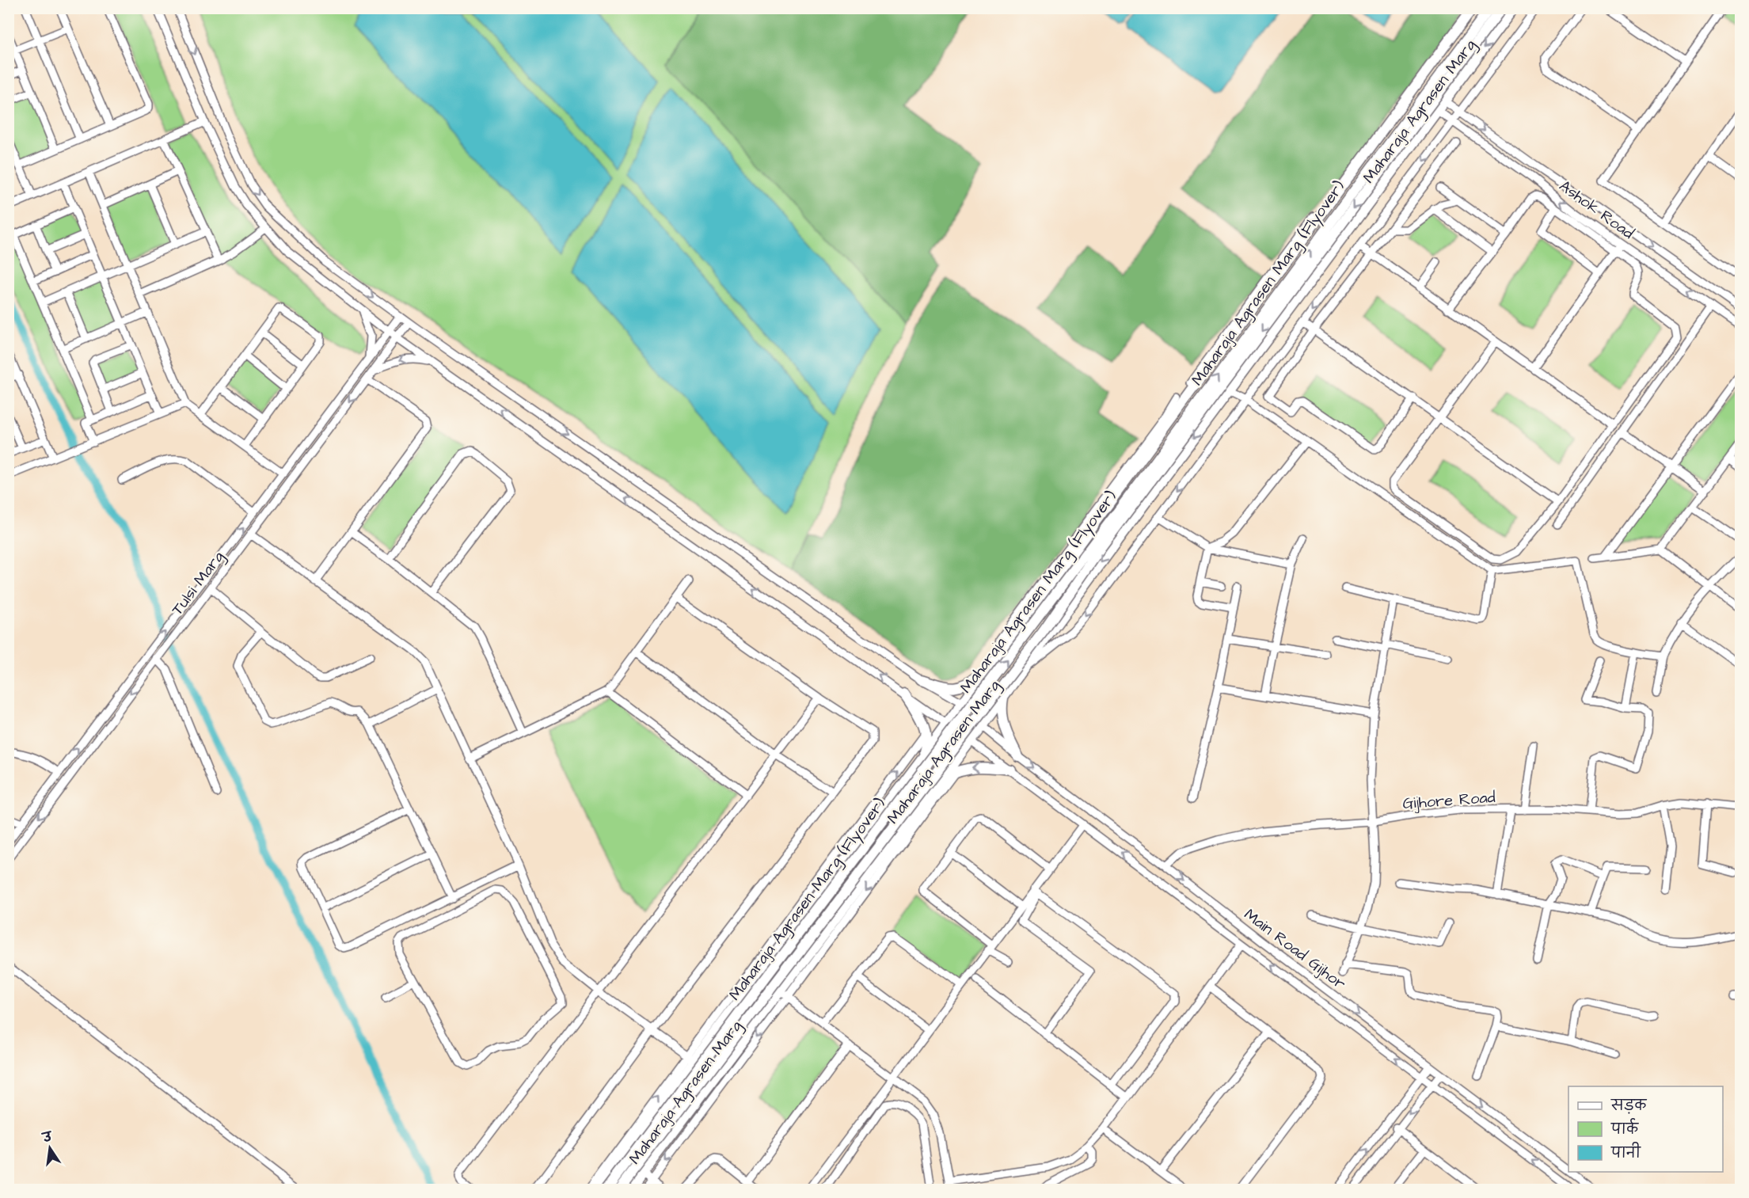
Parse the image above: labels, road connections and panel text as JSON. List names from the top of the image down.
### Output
{
  "streets": {
    "main road": ["Maharaja Agrasen Marg", "Maharaja Agrasen Marg (Flyover)"],
    "street": [
      "Ashok Road",
      "Tulsi Marg",
      "Gijhore Road",
      "Main Road Gijhor"
    ]
  },
  "crossings": [
    ["Maharaja Agrasen Marg", "Ashok Road"],
    ["Maharaja Agrasen Marg", "Main Road Gijhor"],
    ["Gijhore Road", "Main Road Gijhor"]
  ],
  "legend": ["सड़क", "पार्क", "पानी"],
  "north": "top"
}
